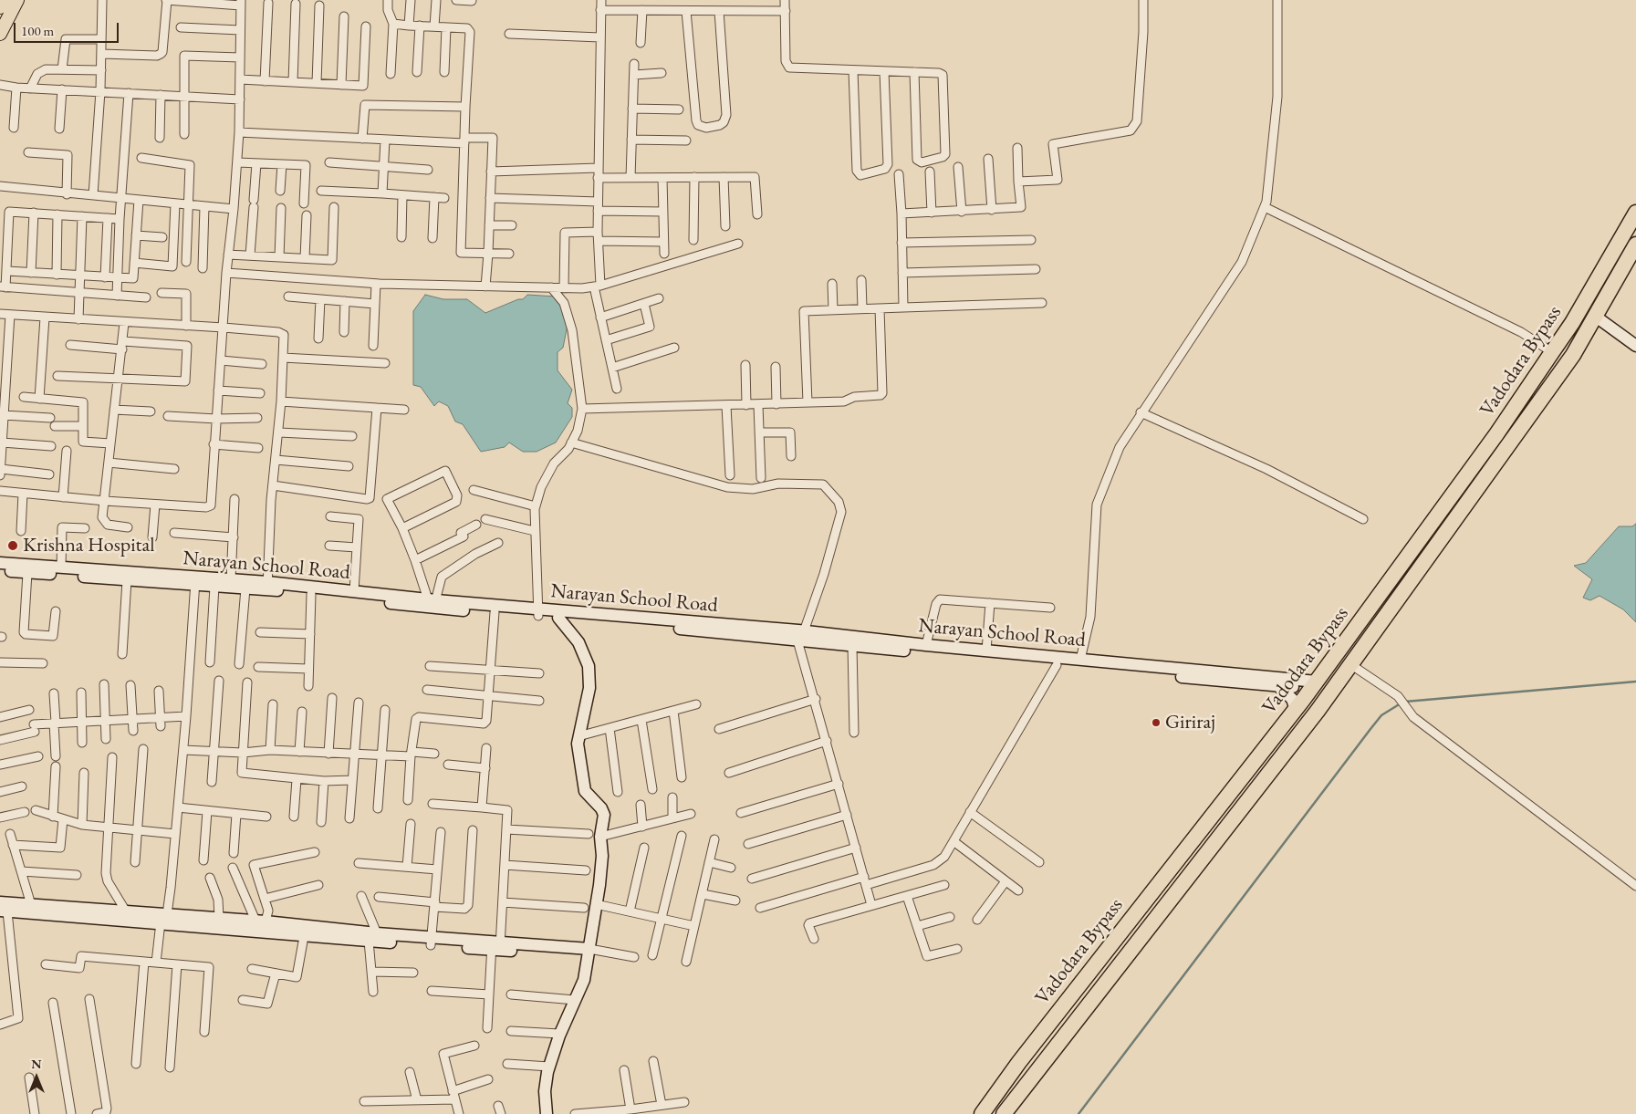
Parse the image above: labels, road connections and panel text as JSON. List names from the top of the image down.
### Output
{
  "streets": {
    "highway": ["Vadodara Bypass"],
    "street": ["Narayan School Road"]
  },
  "crossings": [
    ["Vadodara Bypass", "Narayan School Road"]
  ],
  "places": ["Krishna Hospital", "Giriraj"],
  "scale_bar": "100 m",
  "north": "top"
}
